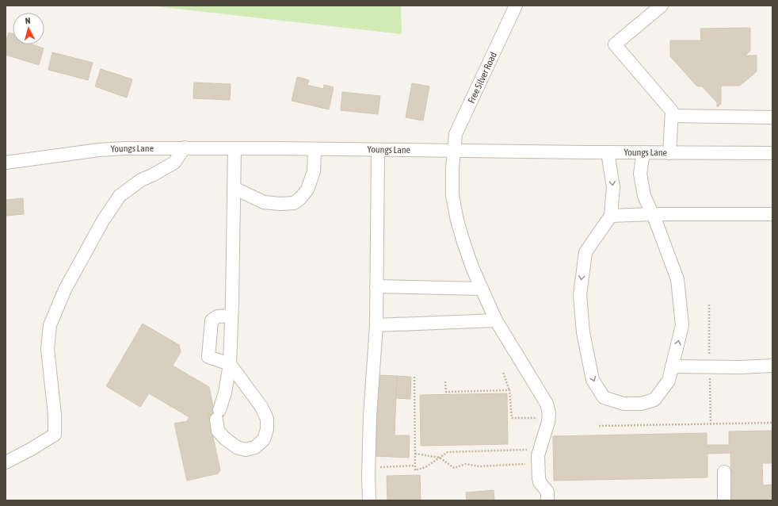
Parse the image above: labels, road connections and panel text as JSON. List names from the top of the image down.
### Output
{
  "streets": {
    "street": ["Free Silver Road", "Youngs Lane"]
  },
  "crossings": [
    ["Free Silver Road", "Youngs Lane"]
  ],
  "north": "top"
}
